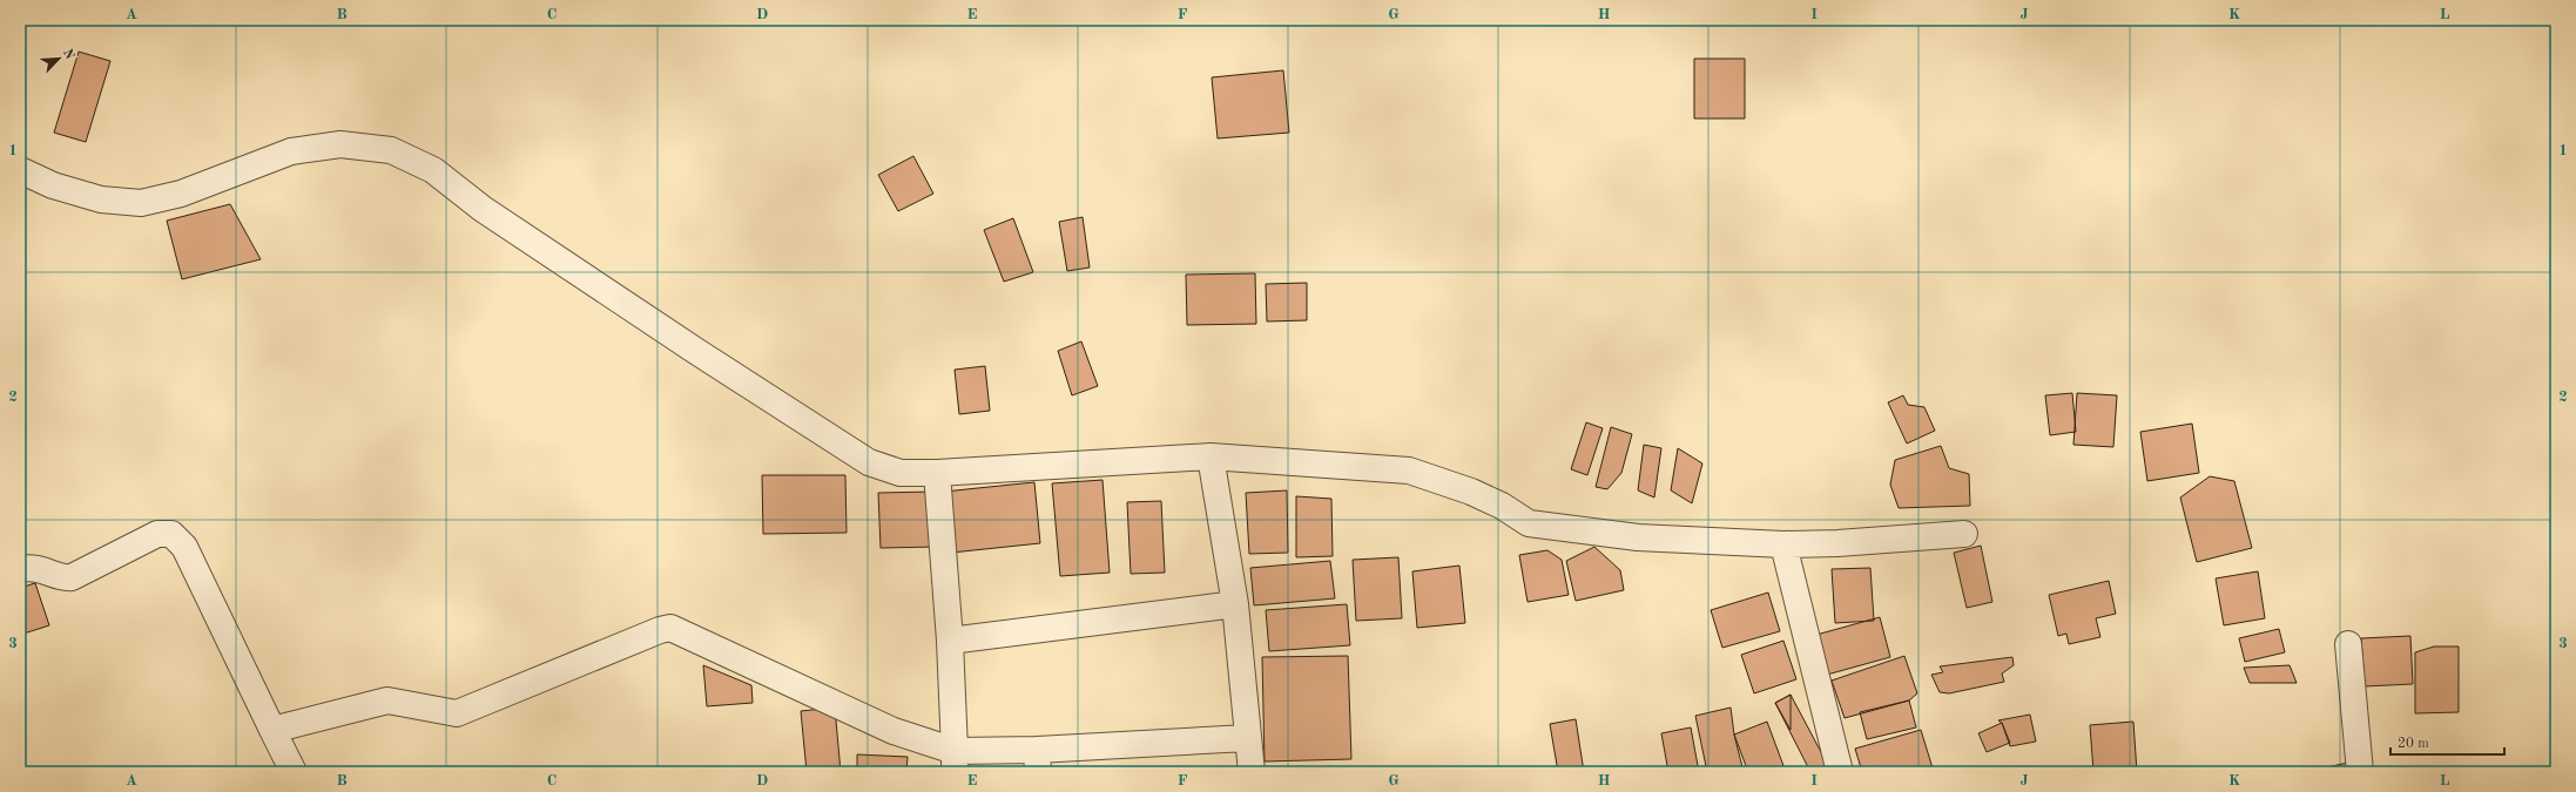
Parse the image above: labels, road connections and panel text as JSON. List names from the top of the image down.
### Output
{
  "scale_bar": "20 m",
  "north": "top right",
  "grid": {
    "columns": [
      "A",
      "B",
      "C",
      "D",
      "E",
      "F",
      "G",
      "H",
      "I",
      "J",
      "K",
      "L"
    ],
    "rows": ["1", "2", "3"]
  }
}
